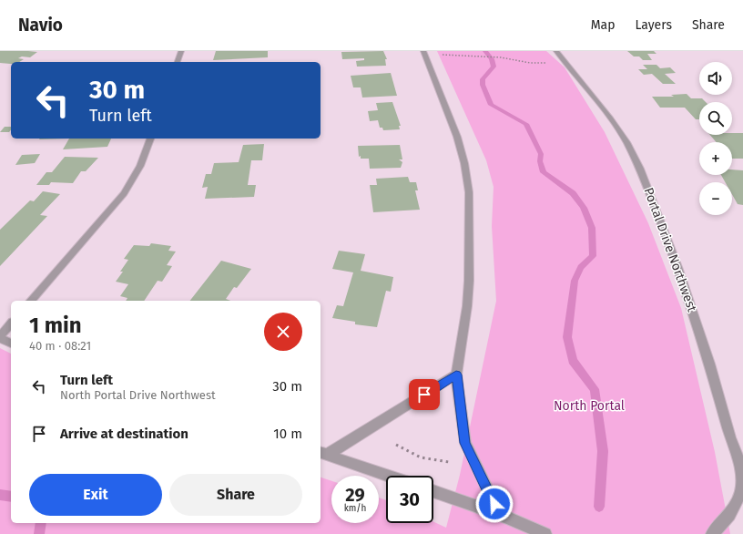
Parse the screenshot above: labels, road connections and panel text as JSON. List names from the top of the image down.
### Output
{
  "streets": {
    "street": ["Portal Drive Northwest"]
  },
  "parks": ["North Portal"],
  "page": {
    "header": "Navio",
    "nav": ["Map", "Layers", "Share"],
    "map_buttons": ["+", "−"],
    "turn": ["30 m", "Turn left"],
    "heading": ["1 min", "40 m · 08:21"],
    "list": [
      {
        "name": "Turn left",
        "note": "North Portal Drive Northwest",
        "value": "30 m"
      },
      {
        "name": "Arrive at destination",
        "value": "10 m"
      }
    ],
    "buttons": ["Exit", "Share"],
    "speed": "29 km/h",
    "limit": "30"
  }
}
